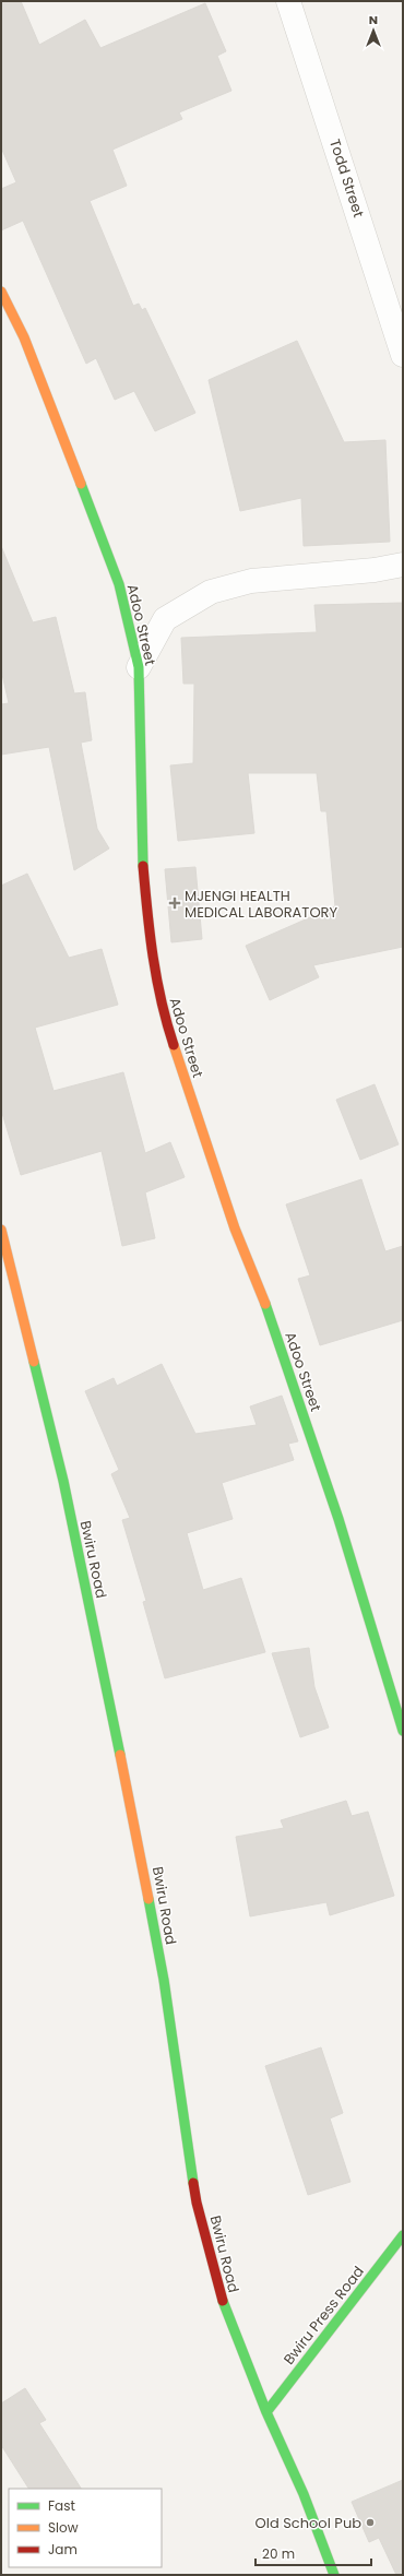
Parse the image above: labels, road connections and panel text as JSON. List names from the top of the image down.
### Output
{
  "streets": {
    "street": [
      "Todd Street",
      "Adoo Street",
      "Bwiru Road",
      "Bwiru Press Road"
    ]
  },
  "crossings": [
    ["Bwiru Road", "Bwiru Press Road"]
  ],
  "places": {
    "health": ["MJENGI HEALTH MEDICAL LABORATORY"],
    "other": ["Old School Pub"]
  },
  "legend": ["Fast", "Slow", "Jam"],
  "scale_bar": "20 m",
  "north": "top"
}
